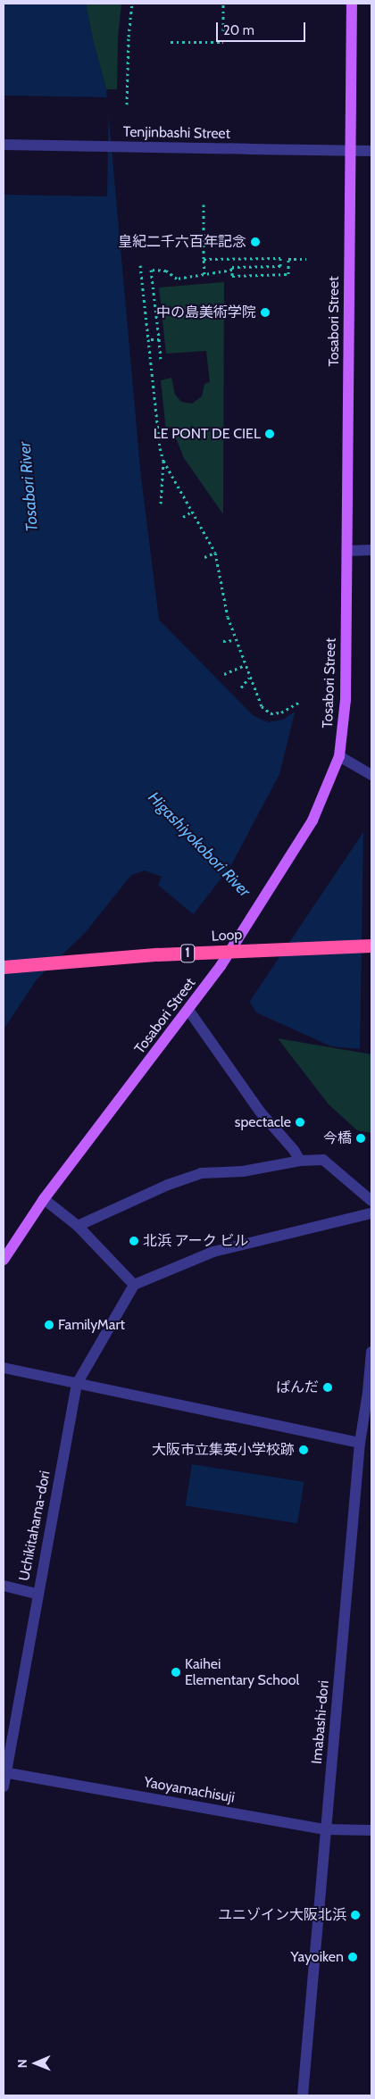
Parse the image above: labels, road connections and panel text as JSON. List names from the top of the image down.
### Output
{
  "streets": {
    "highway": ["Loop", "1"],
    "main road": ["Tosabori Street"],
    "street": [
      "Tenjinbashi Street",
      "Uchikitahama-dori",
      "Imabashi-dori",
      "Yaoyamachisuji"
    ]
  },
  "crossings": [
    ["Tenjinbashi Street", "Tosabori Street"],
    ["Uchikitahama-dori", "Yaoyamachisuji"],
    ["Imabashi-dori", "Yaoyamachisuji"]
  ],
  "water": ["Tosabori River", "Higashiyokobori River"],
  "places": [
    "皇紀二千六百年記念",
    "中の島美術学院",
    "LE PONT DE CIEL",
    "spectacle",
    "今橋",
    "北浜 アーク ビル",
    "FamilyMart",
    "ぱんだ",
    "大阪市立集英小学校跡",
    "Kaihei Elementary School",
    "ユニゾイン大阪北浜",
    "Yayoiken"
  ],
  "scale_bar": "20 m",
  "north": "left"
}
